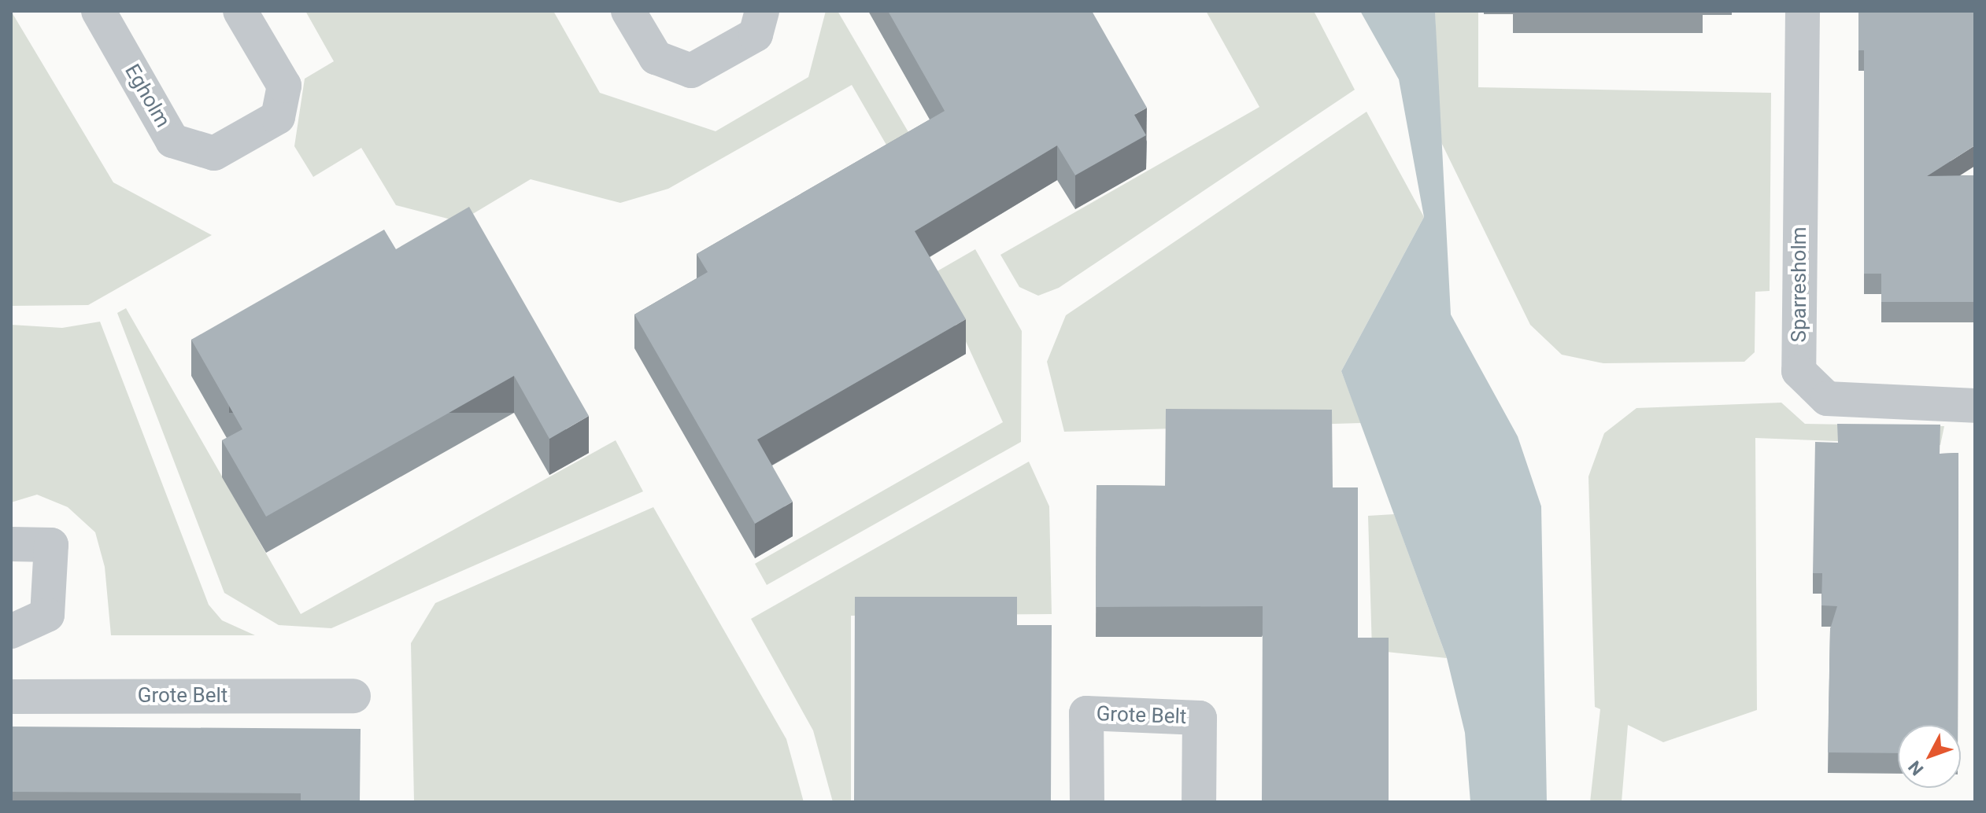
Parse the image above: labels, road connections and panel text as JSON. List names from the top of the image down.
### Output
{
  "streets": {
    "street": ["Egholm", "Sparresholm", "Grote Belt"]
  },
  "north": "bottom left"
}
